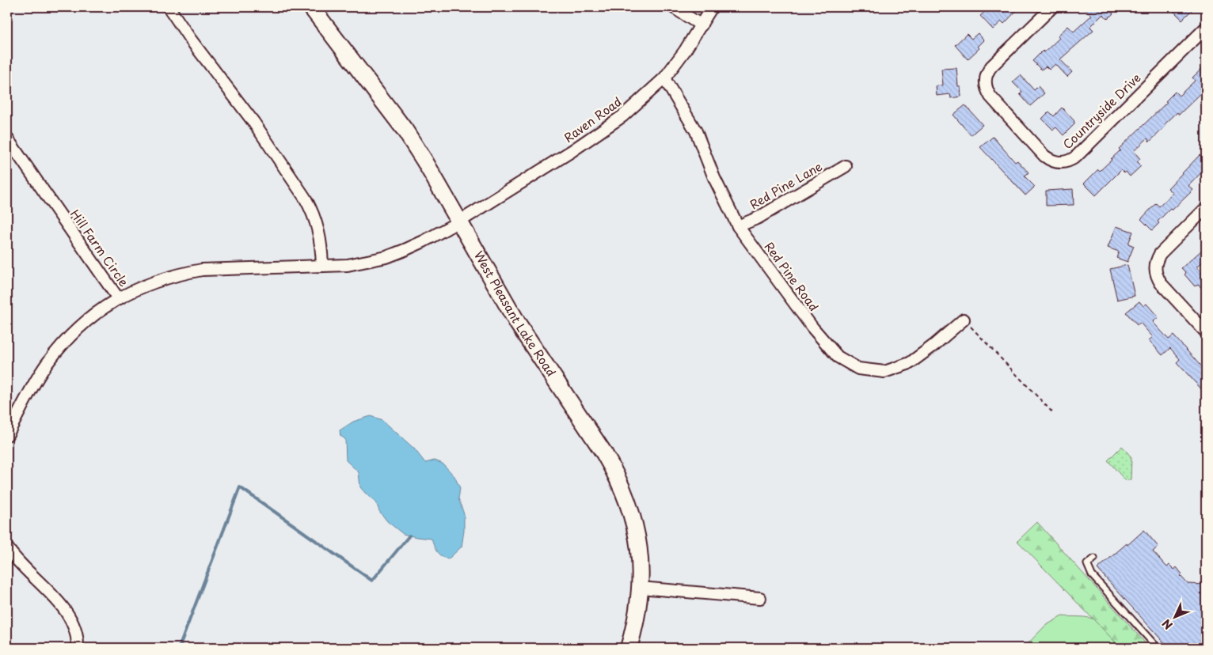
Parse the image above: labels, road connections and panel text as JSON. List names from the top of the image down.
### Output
{
  "streets": {
    "street": [
      "Countryside Drive",
      "Raven Road",
      "Red Pine Lane",
      "Hill Farm Circle",
      "Red Pine Road",
      "West Pleasant Lake Road"
    ]
  },
  "crossings": [
    ["Raven Road", "Hill Farm Circle"],
    ["Raven Road", "Red Pine Road"],
    ["Raven Road", "West Pleasant Lake Road"],
    ["Red Pine Lane", "Red Pine Road"],
    ["Hill Farm Circle", "West Pleasant Lake Road"]
  ],
  "north": "bottom left"
}
